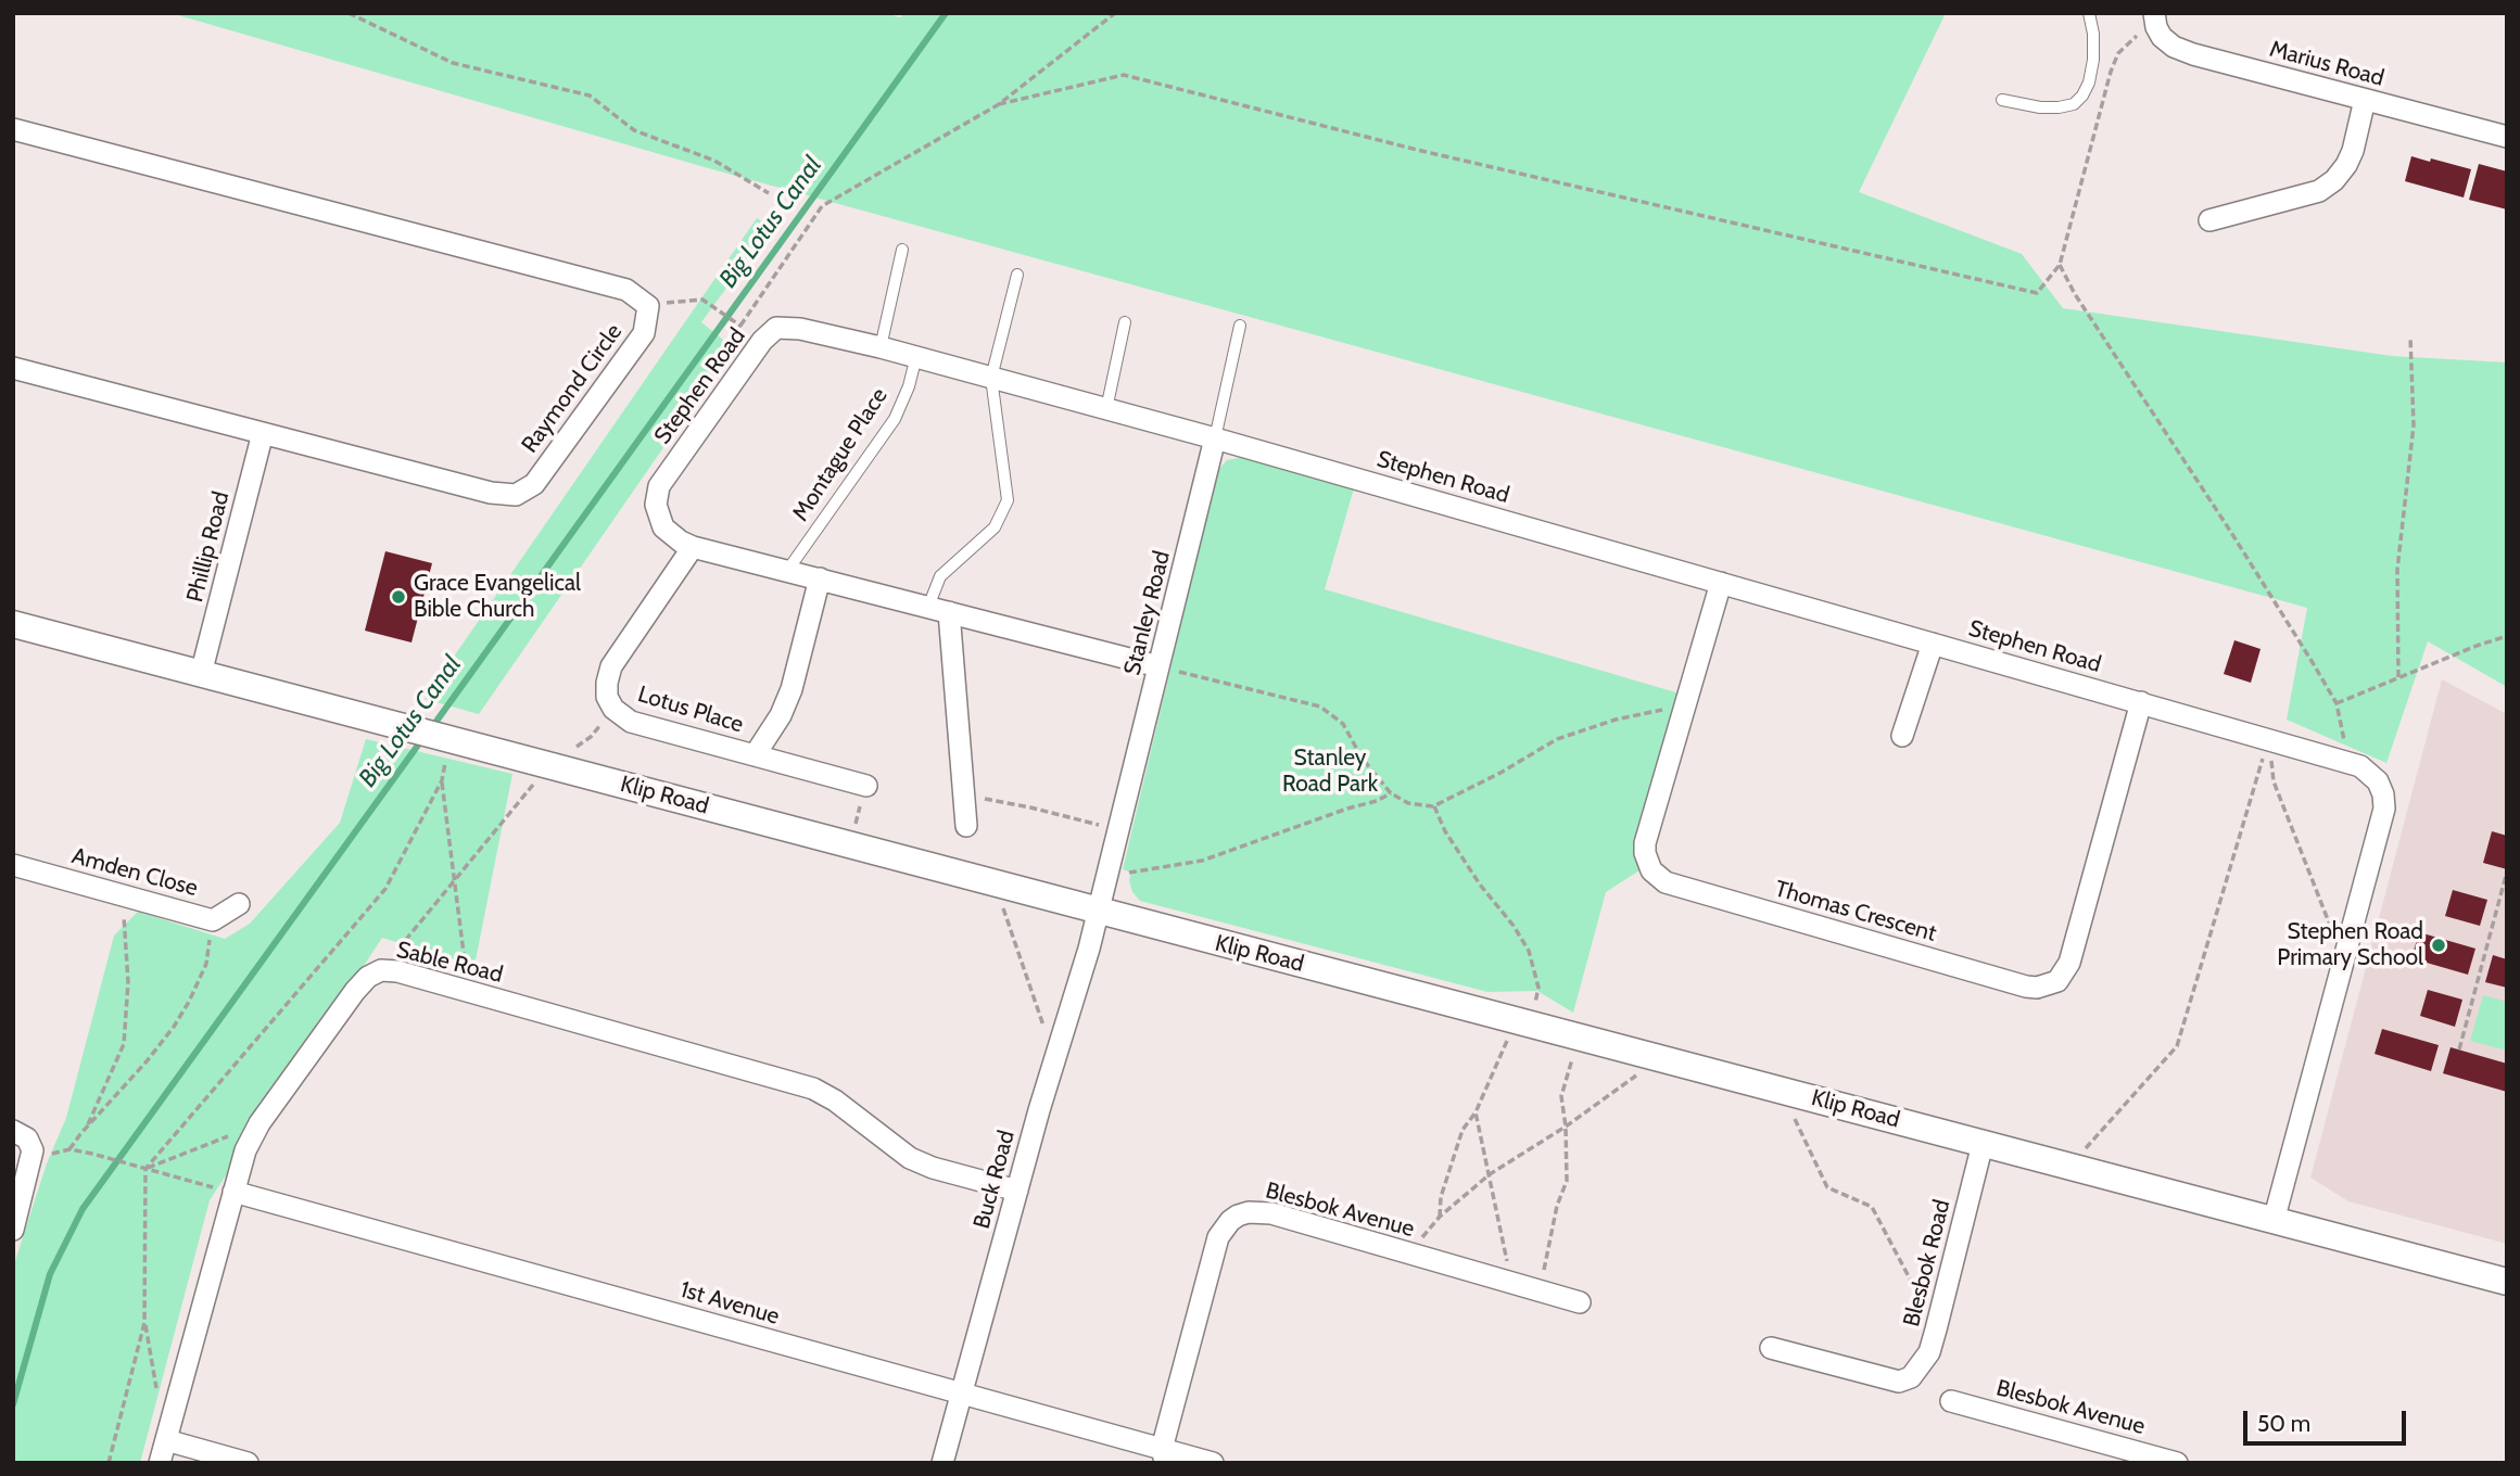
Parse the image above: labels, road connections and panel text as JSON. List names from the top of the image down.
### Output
{
  "streets": {
    "street": [
      "Marius Road",
      "Stephen Road",
      "Raymond Circle",
      "Phillip Road",
      "Stanley Road",
      "Lotus Place",
      "Klip Road",
      "Amden Close",
      "Thomas Crescent",
      "Sable Road",
      "Buck Road",
      "Blesbok Avenue",
      "Blesbok Road",
      "1st Avenue"
    ],
    "lane": ["Montague Place"]
  },
  "crossings": [
    ["Stephen Road", "Montague Place"],
    ["Stephen Road", "Stanley Road"],
    ["Stephen Road", "Lotus Place"],
    ["Stephen Road", "Klip Road"],
    ["Stephen Road", "Thomas Crescent"],
    ["Raymond Circle", "Phillip Road"],
    ["Phillip Road", "Klip Road"],
    ["Stanley Road", "Klip Road"],
    ["Stanley Road", "Buck Road"],
    ["Klip Road", "Buck Road"],
    ["Klip Road", "Blesbok Road"],
    ["Sable Road", "Buck Road"],
    ["Sable Road", "1st Avenue"],
    ["Buck Road", "1st Avenue"],
    ["Blesbok Avenue", "1st Avenue"]
  ],
  "water": ["Big Lotus Canal"],
  "parks": ["Stanley Road Park"],
  "places": ["Grace Evangelical Bible Church", "Stephen Road Primary School"],
  "scale_bar": "50 m"
}
